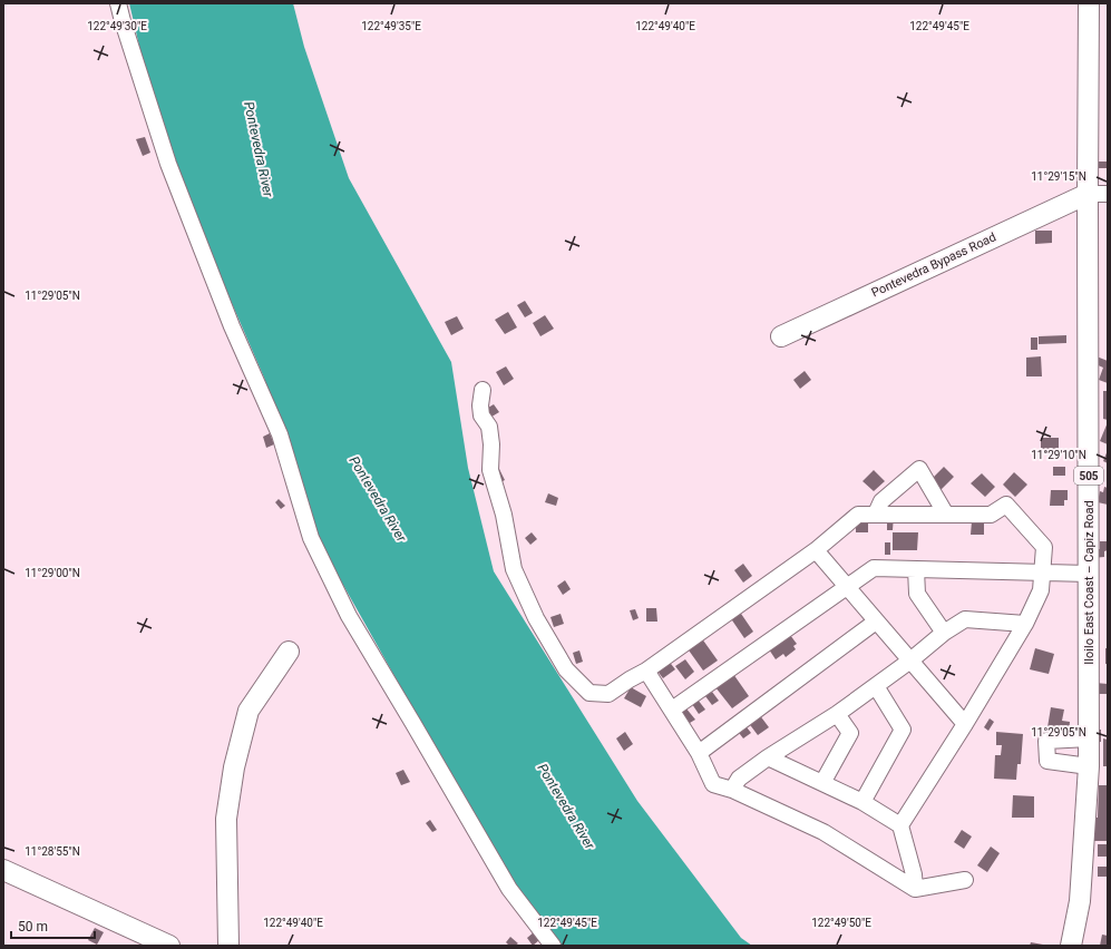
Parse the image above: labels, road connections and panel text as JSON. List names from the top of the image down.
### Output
{
  "streets": {
    "main road": ["Pontevedra Bypass Road", "505", "Iloilo East Coast – Capiz Road"]
  },
  "crossings": [
    ["Pontevedra Bypass Road", "Iloilo East Coast – Capiz Road"]
  ],
  "water": ["Pontevedra River"],
  "scale_bar": "50 m",
  "coordinates": [
    "122°49'30\"E",
    "122°49'35\"E",
    "122°49'40\"E",
    "122°49'45\"E",
    "11°29'15\"N",
    "11°29'05\"N",
    "11°29'10\"N",
    "11°29'00\"N",
    "11°28'55\"N",
    "122°49'50\"E"
  ]
}
